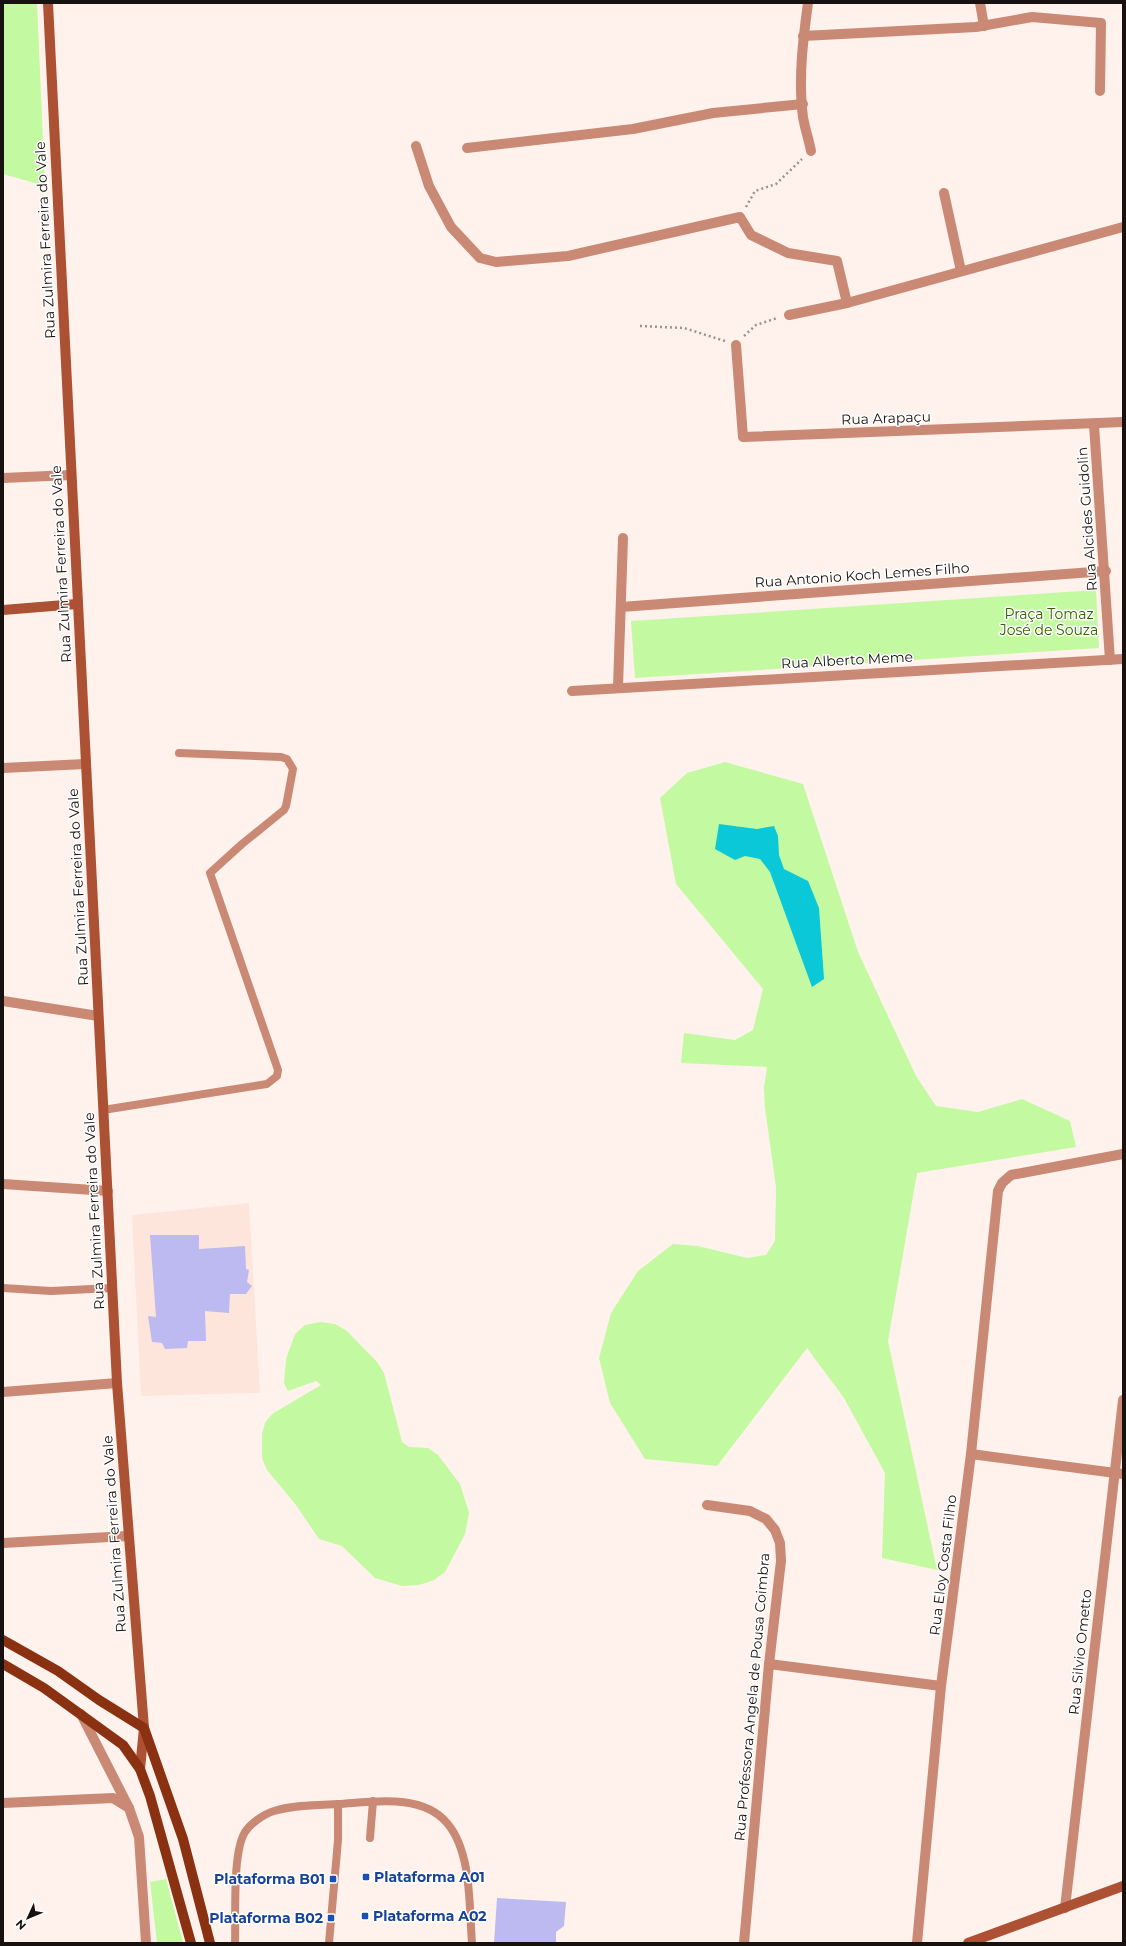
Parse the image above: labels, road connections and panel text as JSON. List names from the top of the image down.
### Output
{
  "streets": {
    "street": [
      "Rua Zulmira Ferreira do Vale",
      "Rua Arapaçu",
      "Rua Alcides Guidolin",
      "Rua Antonio Koch Lemes Filho",
      "Rua Alberto Meme",
      "Rua Eloy Costa Filho",
      "Rua Silvio Ometto",
      "Rua Professora Angela de Pousa Coimbra"
    ]
  },
  "crossings": [
    ["Rua Arapaçu", "Rua Alcides Guidolin"],
    ["Rua Alcides Guidolin", "Rua Antonio Koch Lemes Filho"],
    ["Rua Alcides Guidolin", "Rua Alberto Meme"]
  ],
  "parks": ["Praça Tomaz José de Souza"],
  "places": {
    "transit": [
      "Plataforma A01",
      "Plataforma B01",
      "Plataforma A02",
      "Plataforma B02"
    ]
  },
  "north": "bottom left"
}
